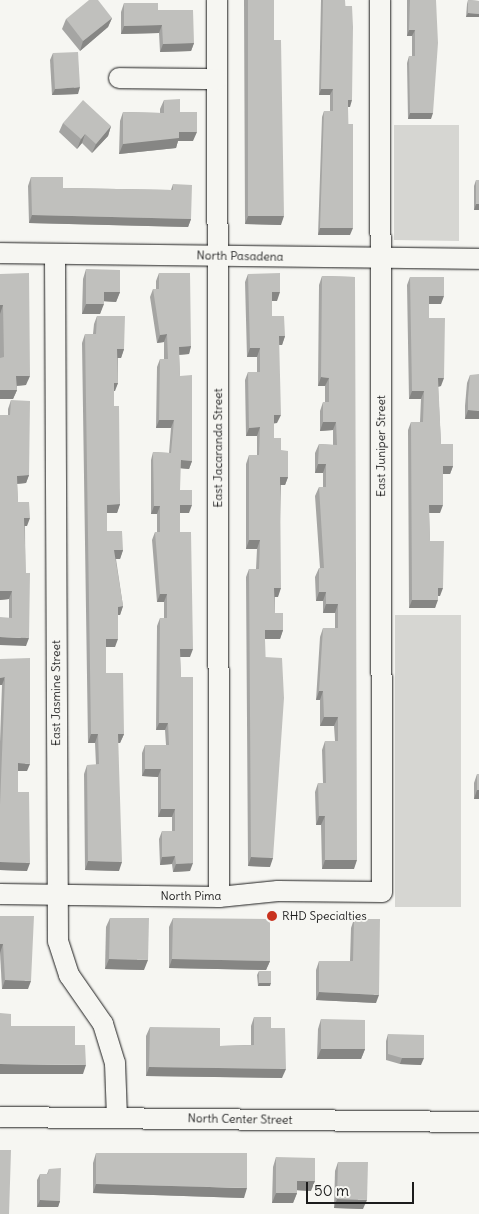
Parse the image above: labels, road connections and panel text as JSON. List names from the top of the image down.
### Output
{
  "streets": {
    "street": [
      "North Pasadena",
      "East Juniper Street",
      "East Jacaranda Street",
      "East Jasmine Street",
      "North Pima",
      "North Center Street"
    ]
  },
  "crossings": [
    ["North Pasadena", "East Juniper Street"],
    ["North Pasadena", "East Jacaranda Street"],
    ["North Pasadena", "East Jasmine Street"],
    ["East Juniper Street", "North Pima"],
    ["East Jacaranda Street", "North Pima"],
    ["East Jasmine Street", "North Pima"],
    ["East Jasmine Street", "North Center Street"]
  ],
  "places": ["RHD Specialties"],
  "scale_bar": "50 m"
}
